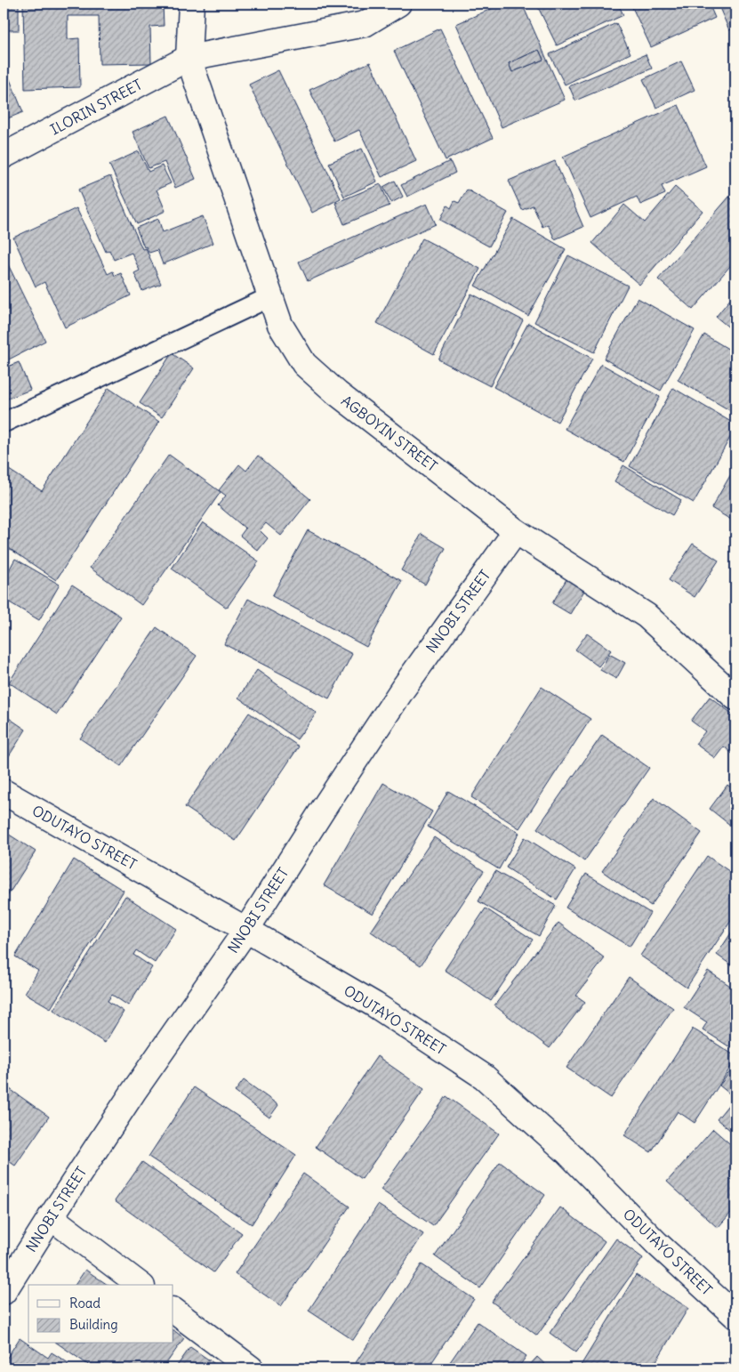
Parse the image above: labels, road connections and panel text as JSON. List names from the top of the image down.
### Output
{
  "streets": {
    "street": [
      "ILORIN STREET",
      "AGBOYIN STREET",
      "NNOBI STREET",
      "ODUTAYO STREET"
    ]
  },
  "crossings": [
    ["ILORIN STREET", "AGBOYIN STREET"],
    ["AGBOYIN STREET", "NNOBI STREET"],
    ["NNOBI STREET", "ODUTAYO STREET"]
  ],
  "legend": ["Road", "Building"]
}
